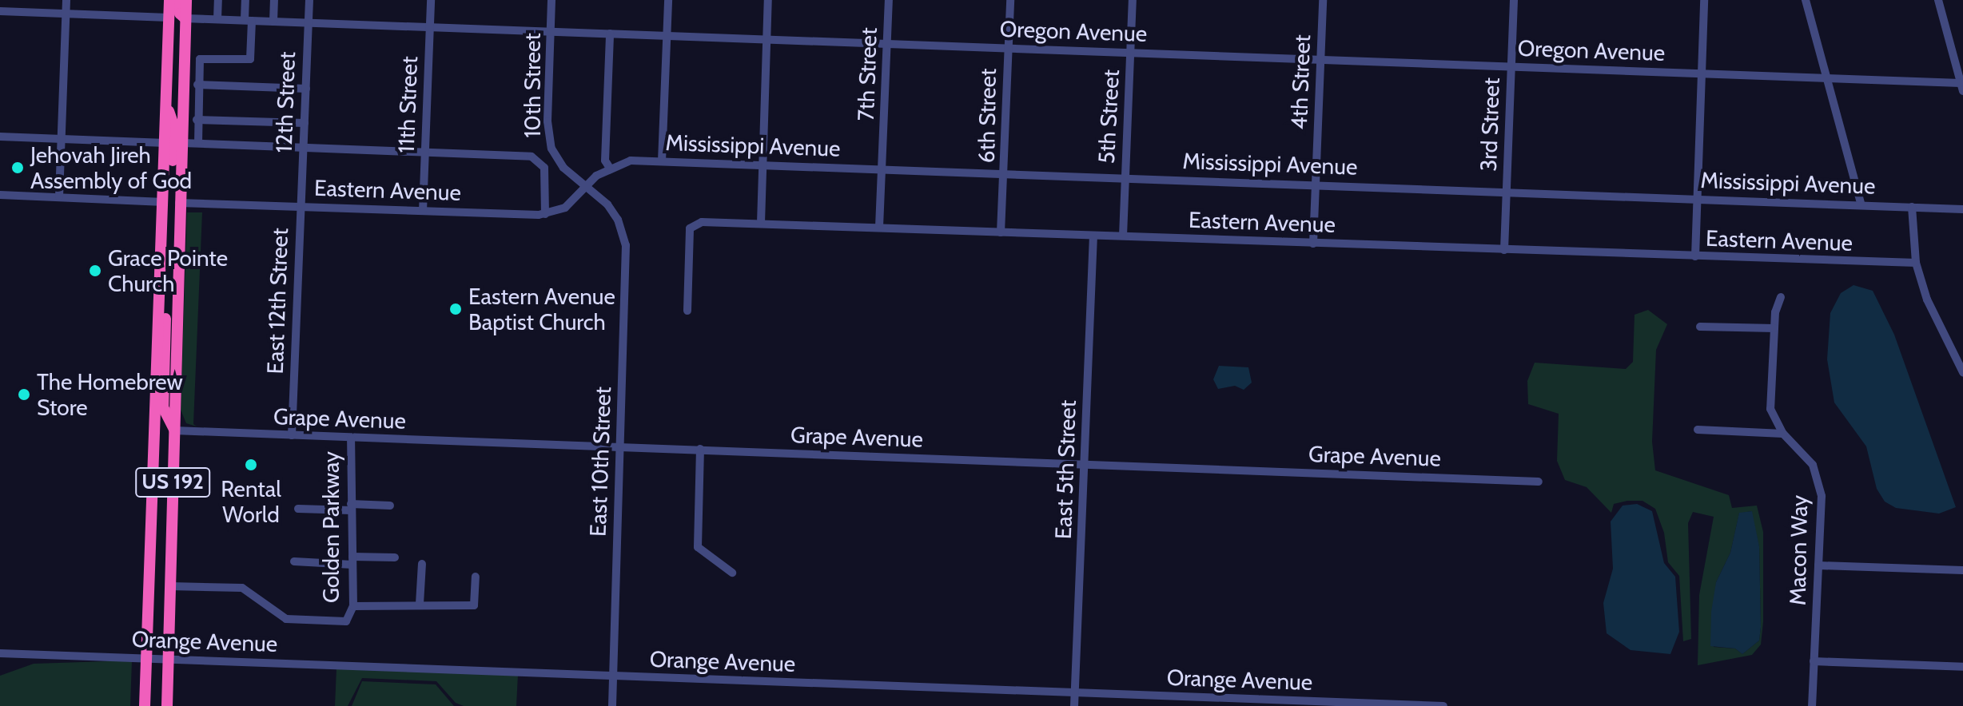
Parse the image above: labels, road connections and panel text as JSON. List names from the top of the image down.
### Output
{
  "streets": {
    "highway": ["US 192"],
    "street": [
      "Oregon Avenue",
      "7th Street",
      "4th Street",
      "10th Street",
      "12th Street",
      "11th Street",
      "6th Street",
      "5th Street",
      "3rd Street",
      "Mississippi Avenue",
      "Eastern Avenue",
      "East 12th Street",
      "Grape Avenue",
      "East 10th Street",
      "East 5th Street",
      "Golden Parkway",
      "Macon Way",
      "Orange Avenue"
    ]
  },
  "crossings": [
    ["Oregon Avenue", "7th Street"],
    ["Oregon Avenue", "4th Street"],
    ["Oregon Avenue", "10th Street"],
    ["Oregon Avenue", "12th Street"],
    ["Oregon Avenue", "11th Street"],
    ["Oregon Avenue", "6th Street"],
    ["Oregon Avenue", "5th Street"],
    ["Oregon Avenue", "3rd Street"],
    ["Oregon Avenue", "US 192"],
    ["7th Street", "Mississippi Avenue"],
    ["7th Street", "Eastern Avenue"],
    ["4th Street", "Mississippi Avenue"],
    ["4th Street", "Eastern Avenue"],
    ["10th Street", "11th Street"],
    ["10th Street", "Eastern Avenue"],
    ["10th Street", "East 10th Street"],
    ["12th Street", "Eastern Avenue"],
    ["12th Street", "East 12th Street"],
    ["11th Street", "Eastern Avenue"],
    ["6th Street", "Mississippi Avenue"],
    ["6th Street", "Eastern Avenue"],
    ["5th Street", "Mississippi Avenue"],
    ["5th Street", "Eastern Avenue"],
    ["3rd Street", "Mississippi Avenue"],
    ["3rd Street", "Eastern Avenue"],
    ["Eastern Avenue", "East 12th Street"],
    ["Eastern Avenue", "East 5th Street"],
    ["Eastern Avenue", "US 192"],
    ["East 12th Street", "Grape Avenue"],
    ["Grape Avenue", "East 10th Street"],
    ["Grape Avenue", "East 5th Street"],
    ["Grape Avenue", "US 192"],
    ["Grape Avenue", "Golden Parkway"],
    ["East 10th Street", "Orange Avenue"],
    ["East 5th Street", "Orange Avenue"],
    ["US 192", "Golden Parkway"],
    ["US 192", "Orange Avenue"]
  ],
  "places": [
    "Jehovah Jireh Assembly of God",
    "Grace Pointe Church",
    "Eastern Avenue Baptist Church",
    "The Homebrew Store",
    "Rental World"
  ]
}
